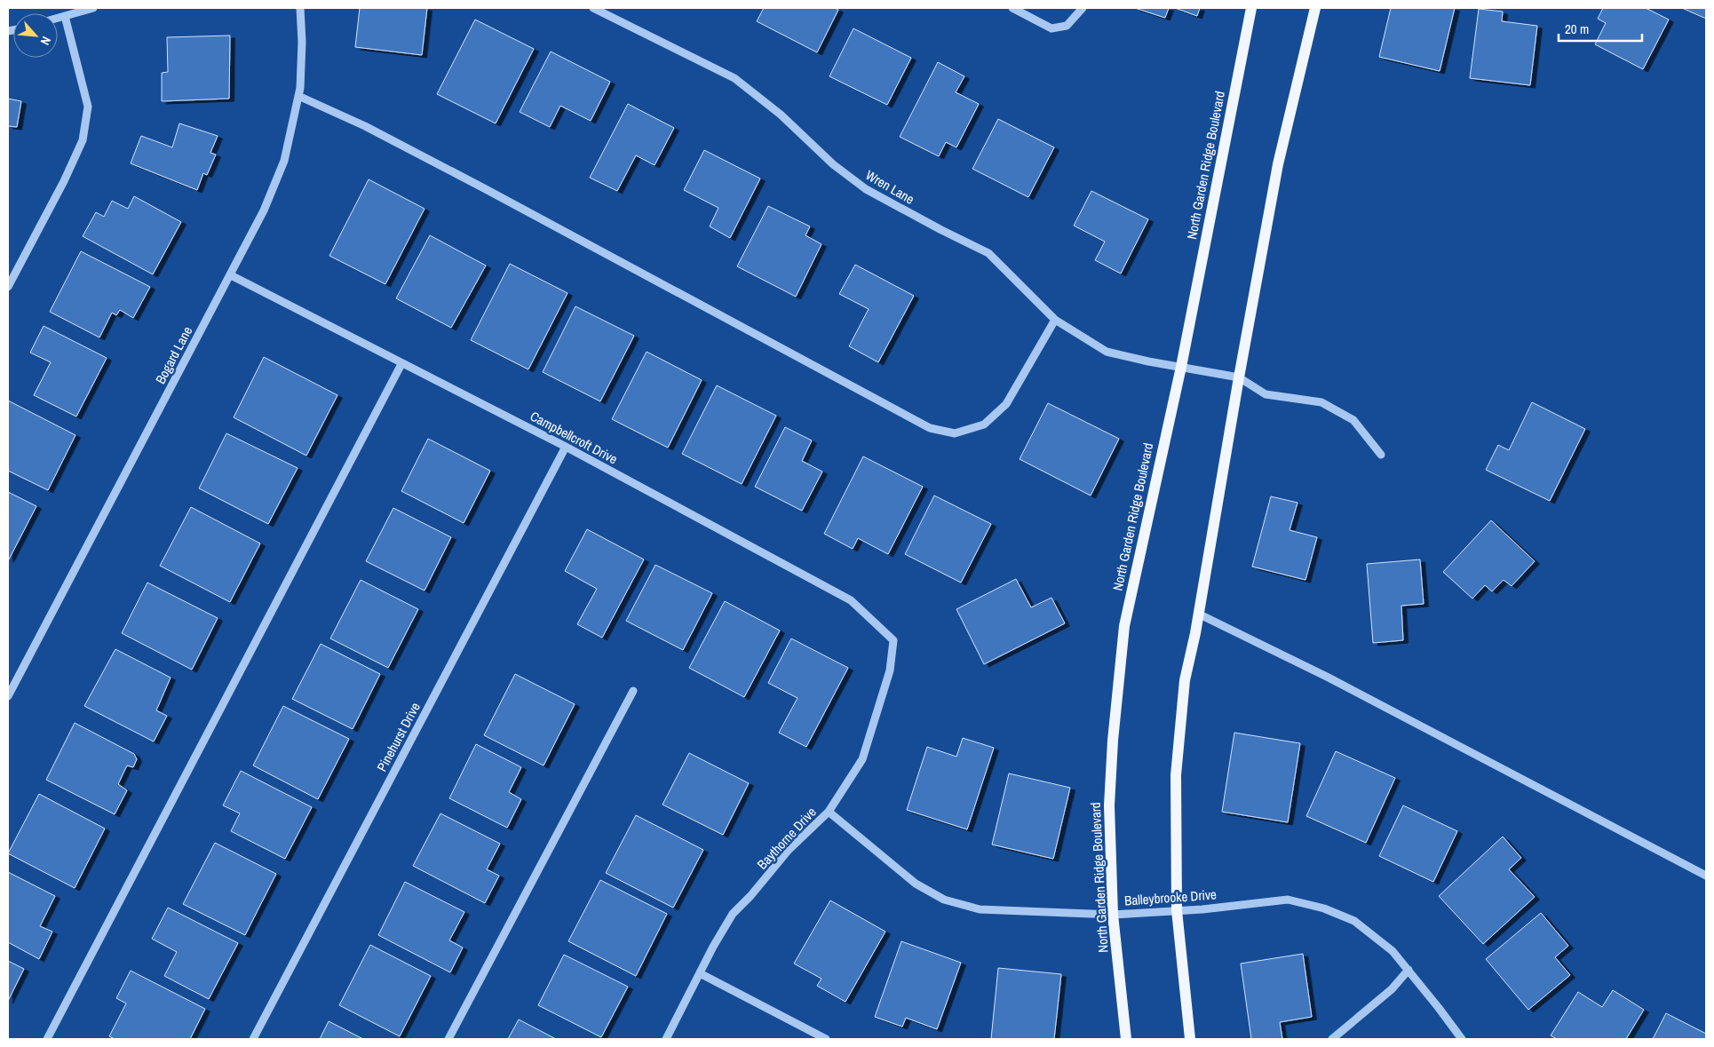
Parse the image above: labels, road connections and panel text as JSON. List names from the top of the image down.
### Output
{
  "streets": {
    "main road": ["North Garden Ridge Boulevard"],
    "street": [
      "Wren Lane",
      "Bogard Lane",
      "Campbellcroft Drive",
      "Pinehurst Drive",
      "Baythorne Drive",
      "Balleybrooke Drive"
    ]
  },
  "crossings": [
    ["North Garden Ridge Boulevard", "Wren Lane"],
    ["North Garden Ridge Boulevard", "Balleybrooke Drive"],
    ["Bogard Lane", "Campbellcroft Drive"],
    ["Campbellcroft Drive", "Pinehurst Drive"],
    ["Campbellcroft Drive", "Baythorne Drive"],
    ["Baythorne Drive", "Balleybrooke Drive"]
  ],
  "scale_bar": "20 m",
  "north": "bottom right"
}
